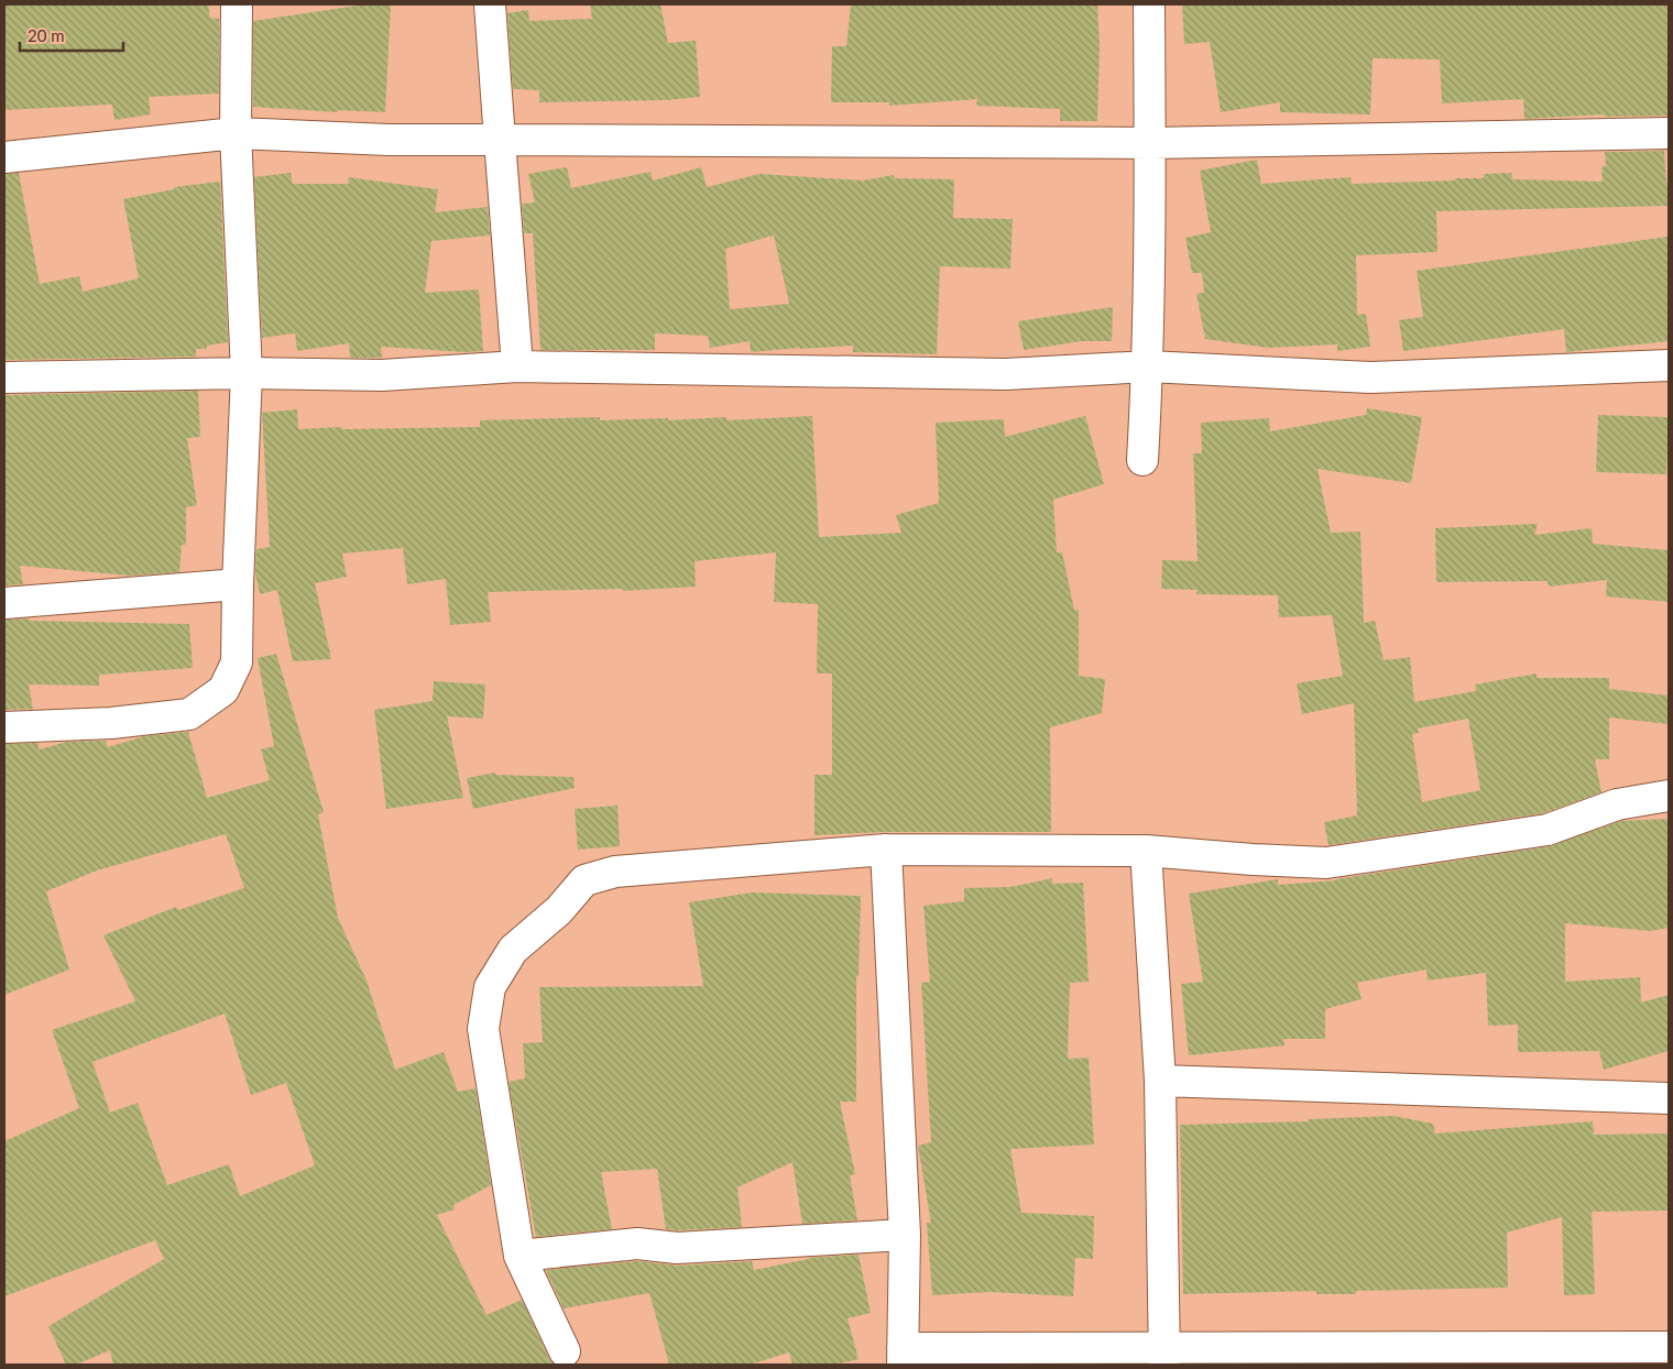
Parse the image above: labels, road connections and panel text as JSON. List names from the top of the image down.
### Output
{
  "scale_bar": "20 m"
}
